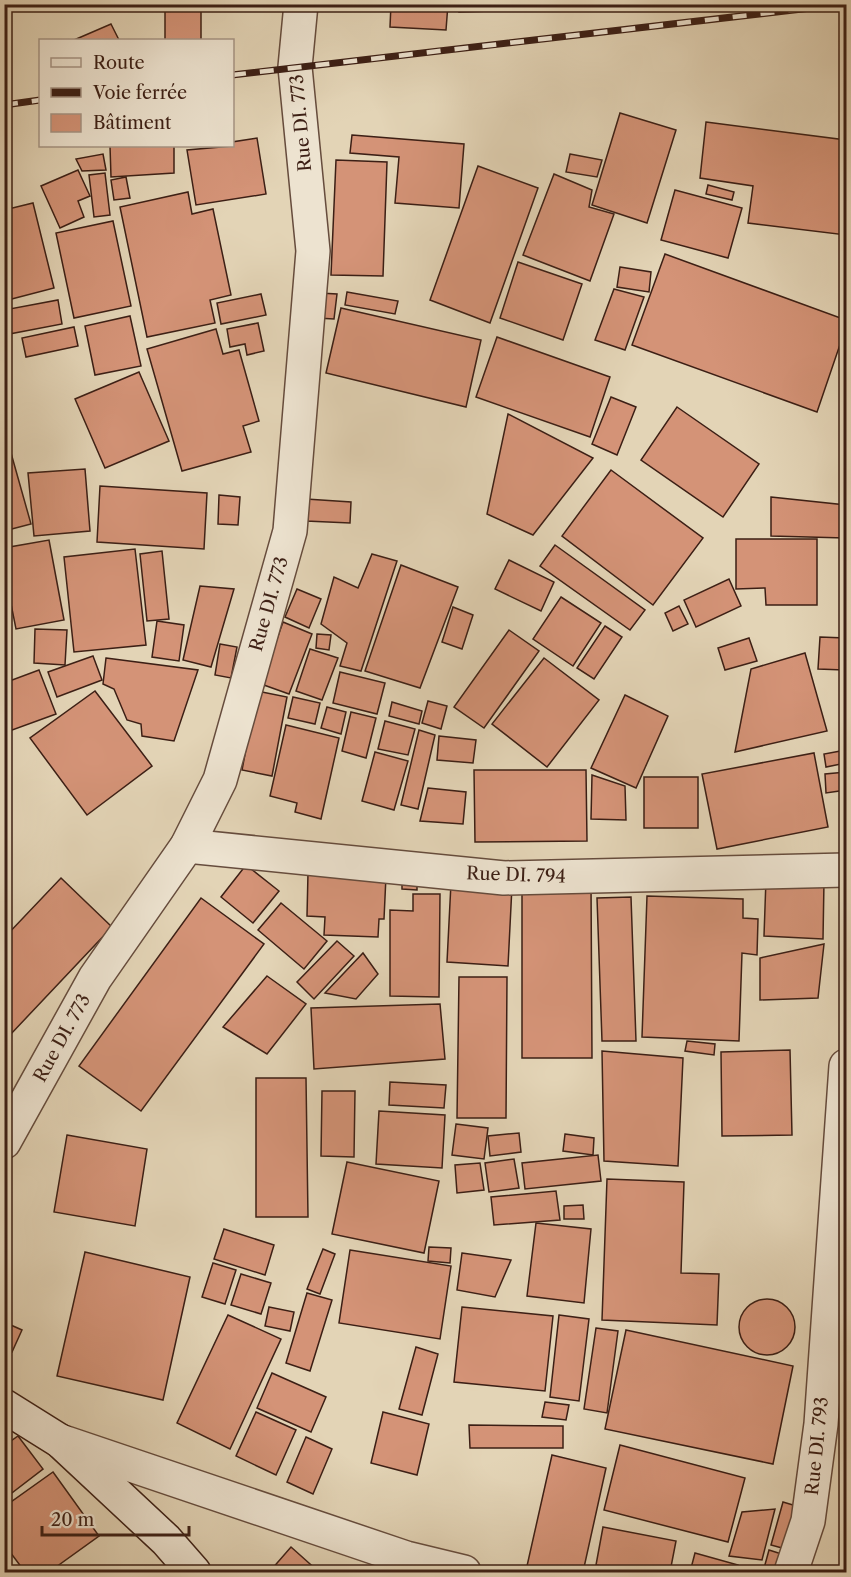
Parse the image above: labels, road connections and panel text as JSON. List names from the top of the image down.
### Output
{
  "streets": {
    "street": ["Rue DI. 773", "Rue DI. 794", "Rue DI. 793"]
  },
  "crossings": [
    ["Rue DI. 773", "Rue DI. 794"]
  ],
  "legend": ["Route", "Voie ferrée", "Bâtiment"],
  "scale_bar": "20 m"
}
